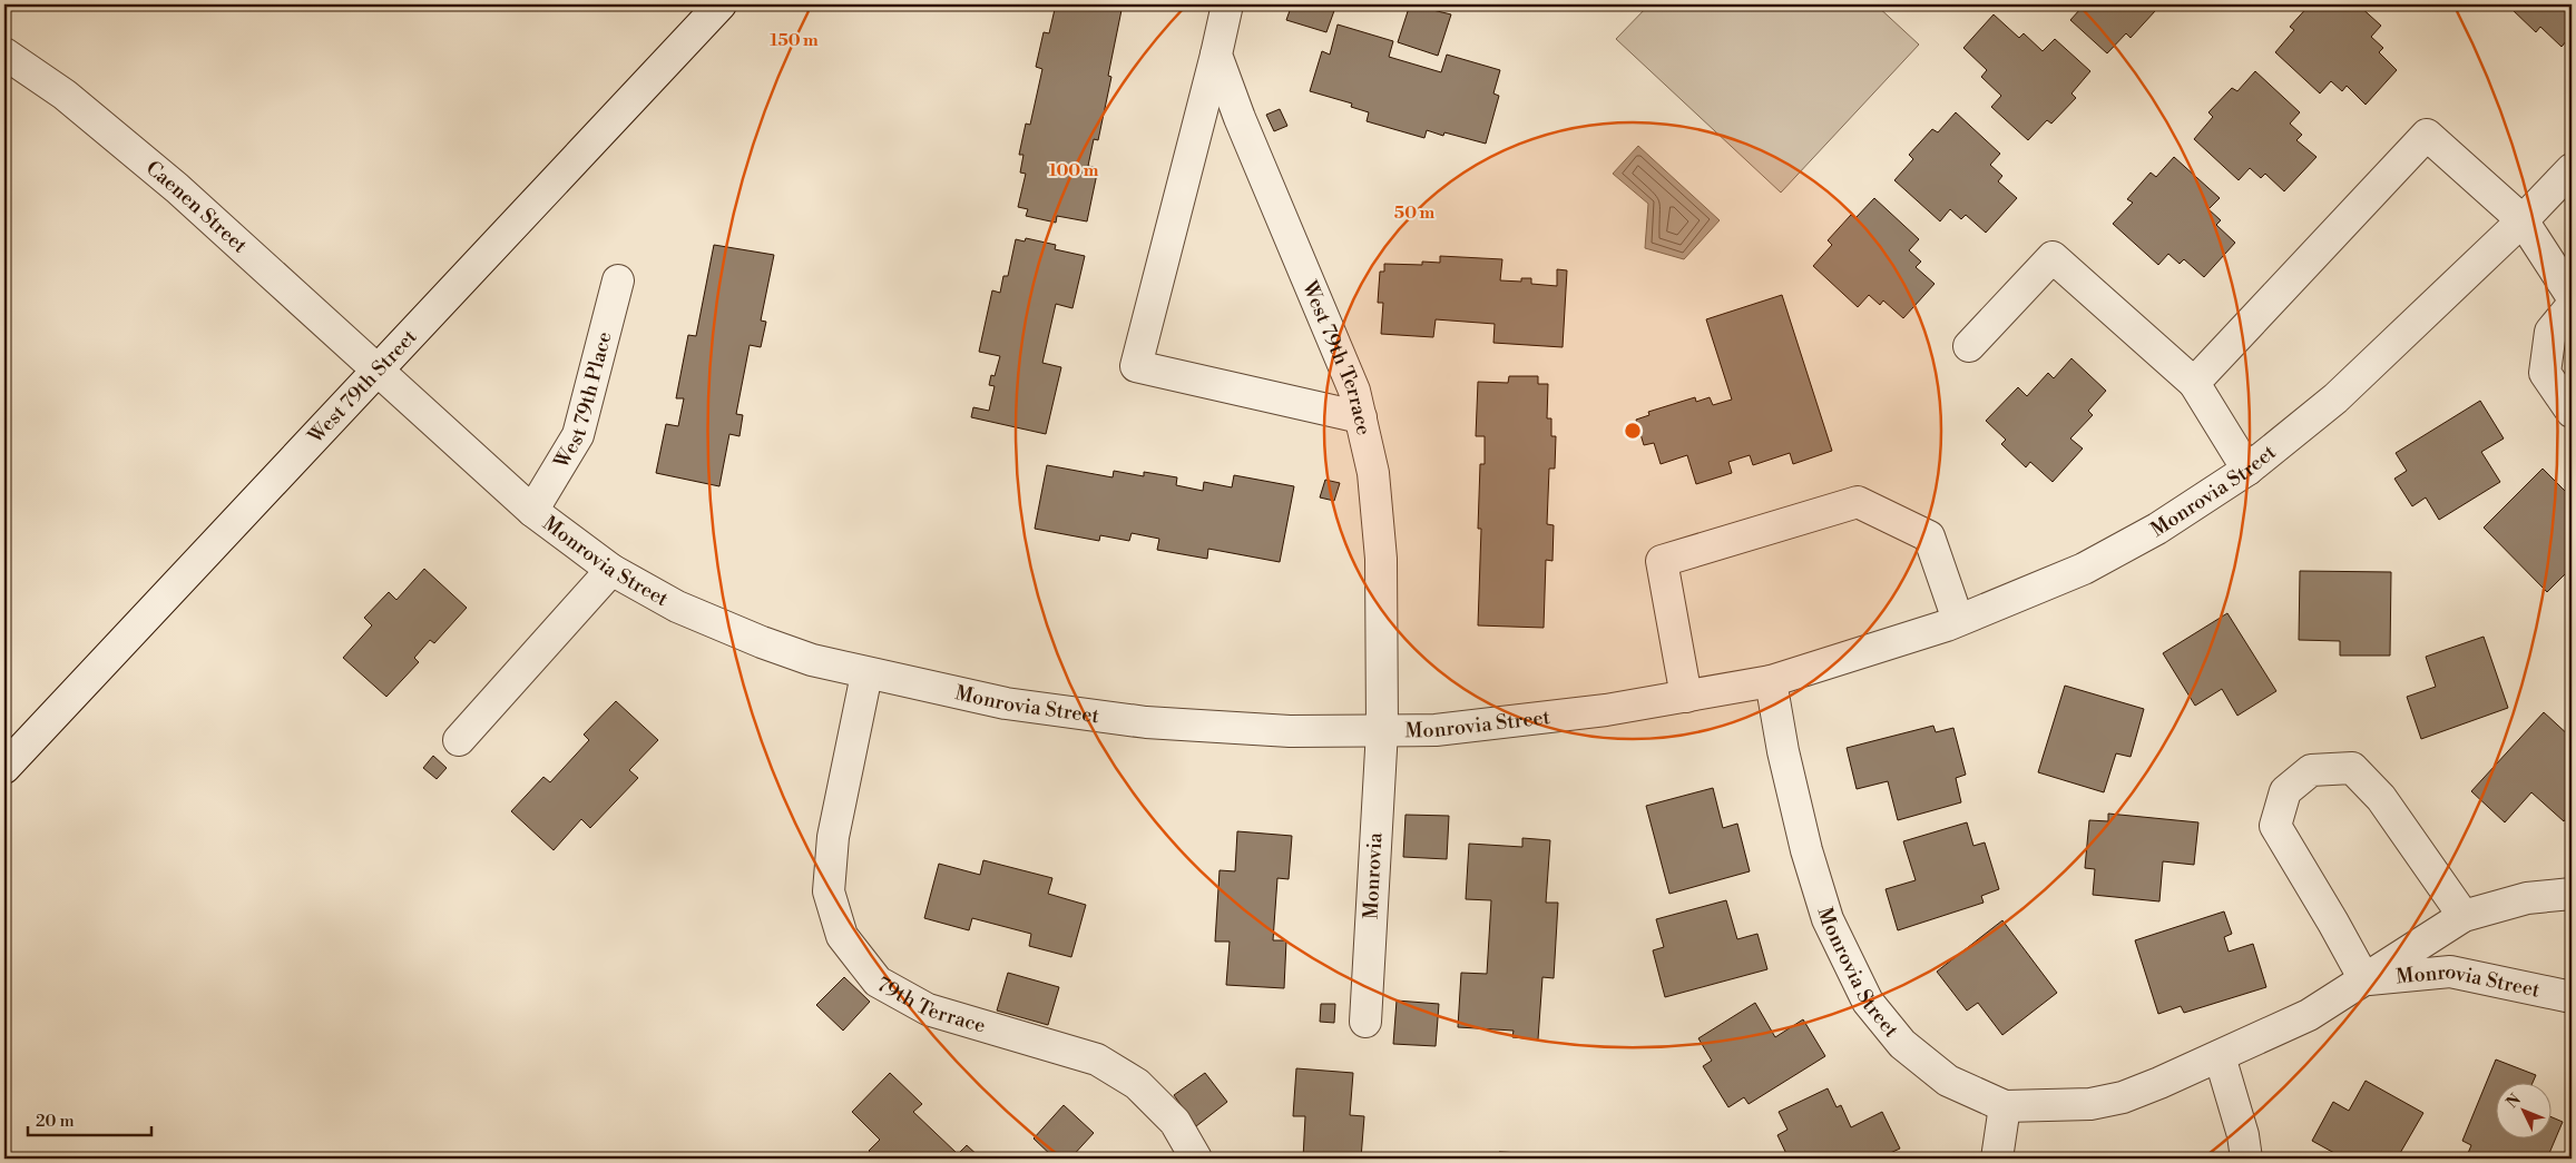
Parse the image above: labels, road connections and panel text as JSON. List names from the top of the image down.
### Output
{
  "streets": {
    "street": [
      "Caenen Street",
      "West 79th Terrace",
      "West 79th Street",
      "West 79th Place",
      "Monrovia Street",
      "Monrovia",
      "79th Terrace"
    ]
  },
  "crossings": [
    ["Caenen Street", "West 79th Street"],
    ["Caenen Street", "Monrovia Street"],
    ["West 79th Terrace", "Monrovia Street"],
    ["West 79th Terrace", "Monrovia"],
    ["West 79th Street", "Monrovia Street"],
    ["West 79th Place", "Monrovia Street"],
    ["Monrovia Street", "Monrovia"],
    ["Monrovia Street", "79th Terrace"]
  ],
  "scale_bar": "20 m",
  "north": "top left",
  "rings": ["150 m", "100 m", "50 m"]
}
